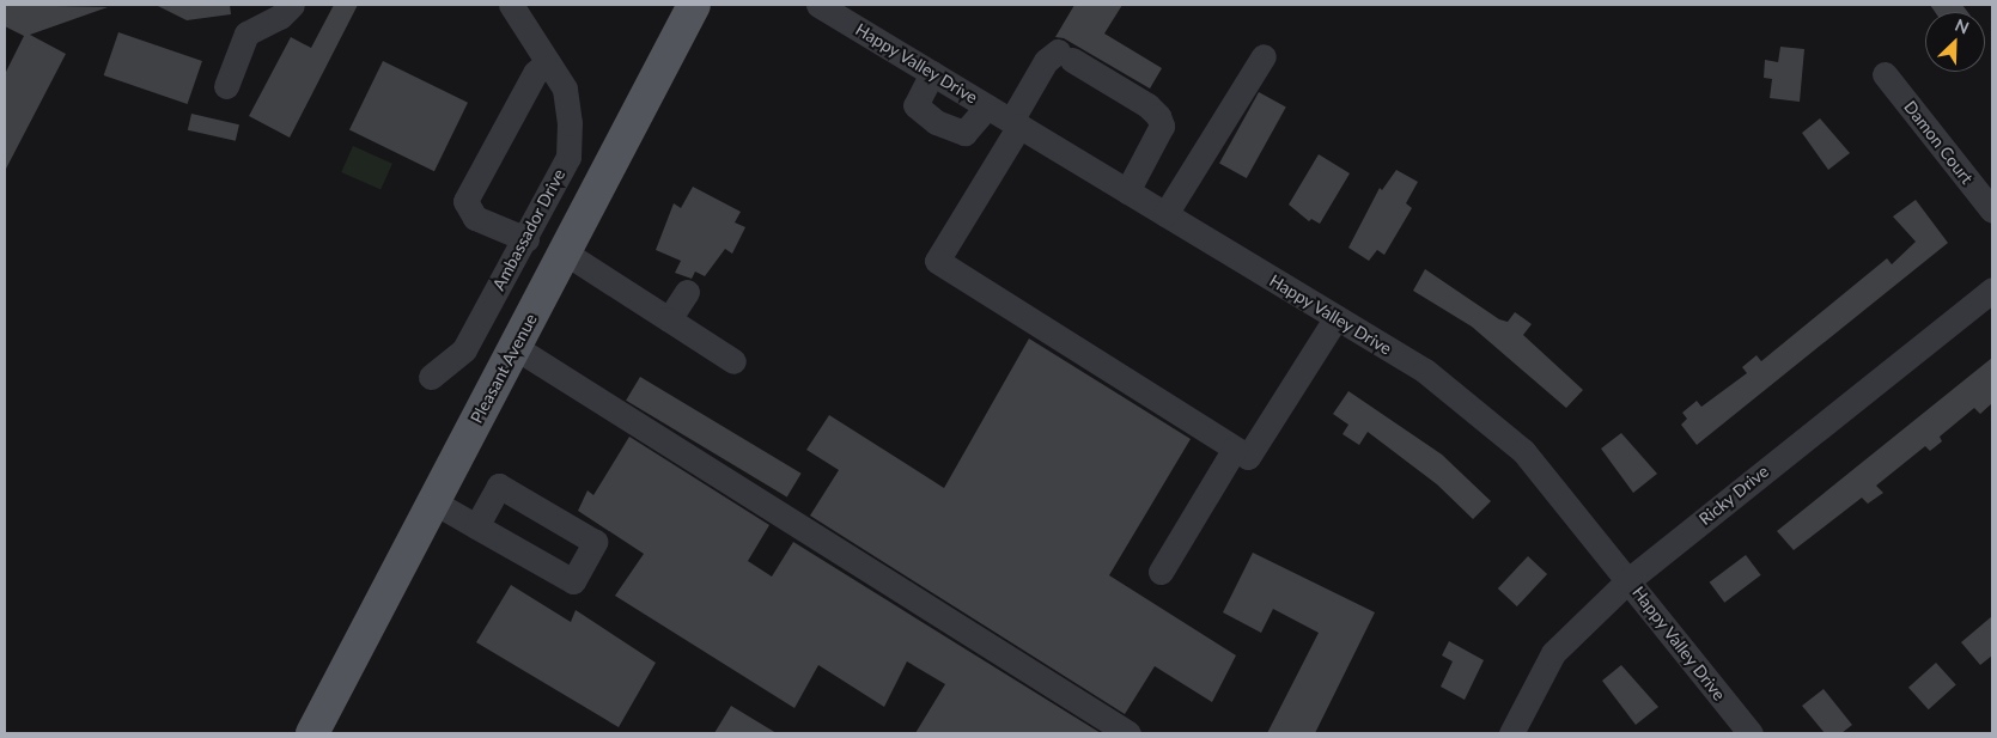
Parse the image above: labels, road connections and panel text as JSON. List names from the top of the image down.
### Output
{
  "streets": {
    "main road": ["Pleasant Avenue"],
    "street": [
      "Happy Valley Drive",
      "Damon Court",
      "Ambassador Drive",
      "Ricky Drive"
    ]
  },
  "crossings": [
    ["Happy Valley Drive", "Ricky Drive"]
  ],
  "north": "top right"
}
